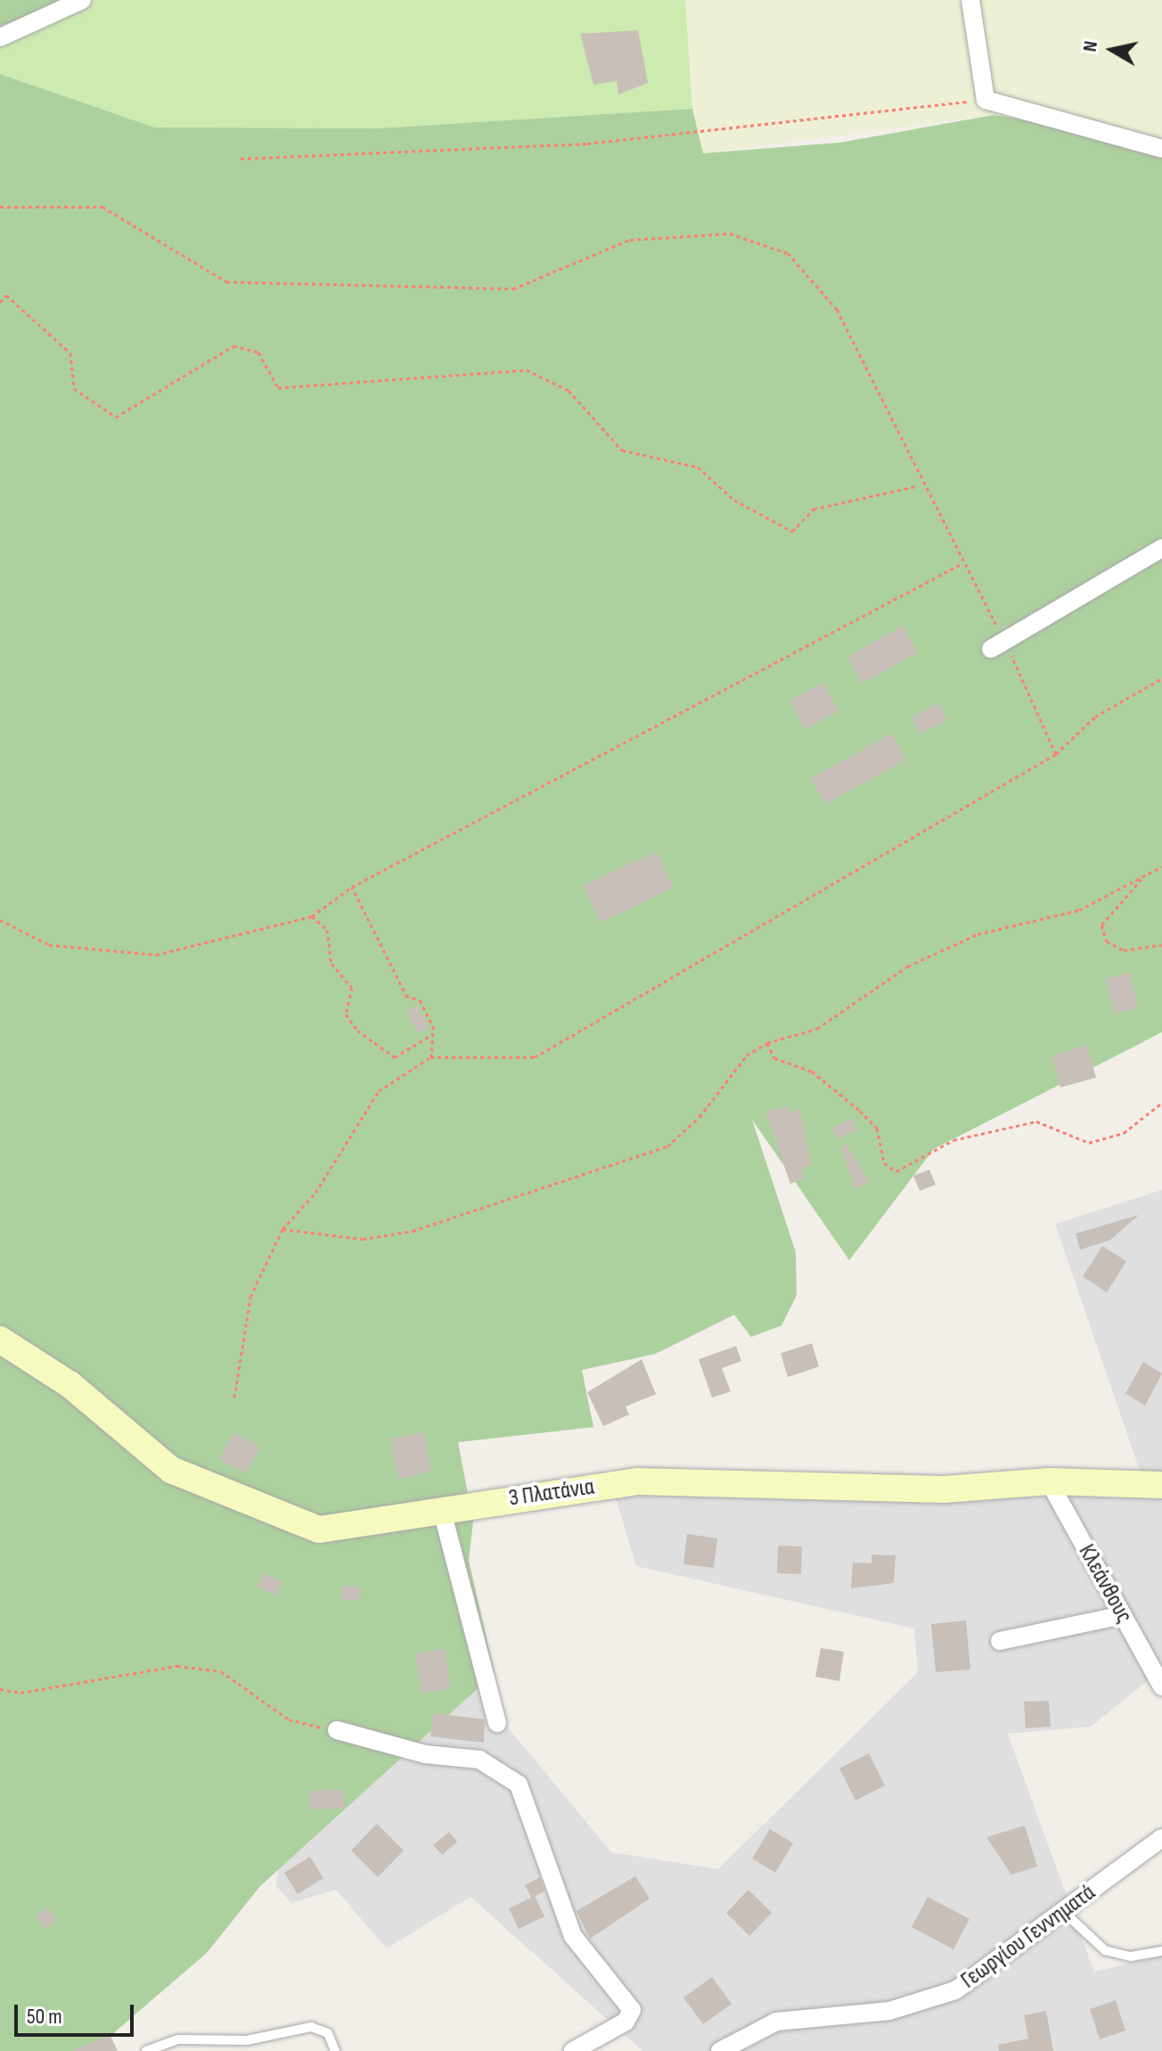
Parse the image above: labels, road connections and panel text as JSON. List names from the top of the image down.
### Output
{
  "streets": {
    "street": ["3 Πλατάνια", "Κλεάνθους", "Γεωργίου Γεννηματά"]
  },
  "crossings": [
    ["3 Πλατάνια", "Κλεάνθους"]
  ],
  "scale_bar": "50 m",
  "north": "left"
}
